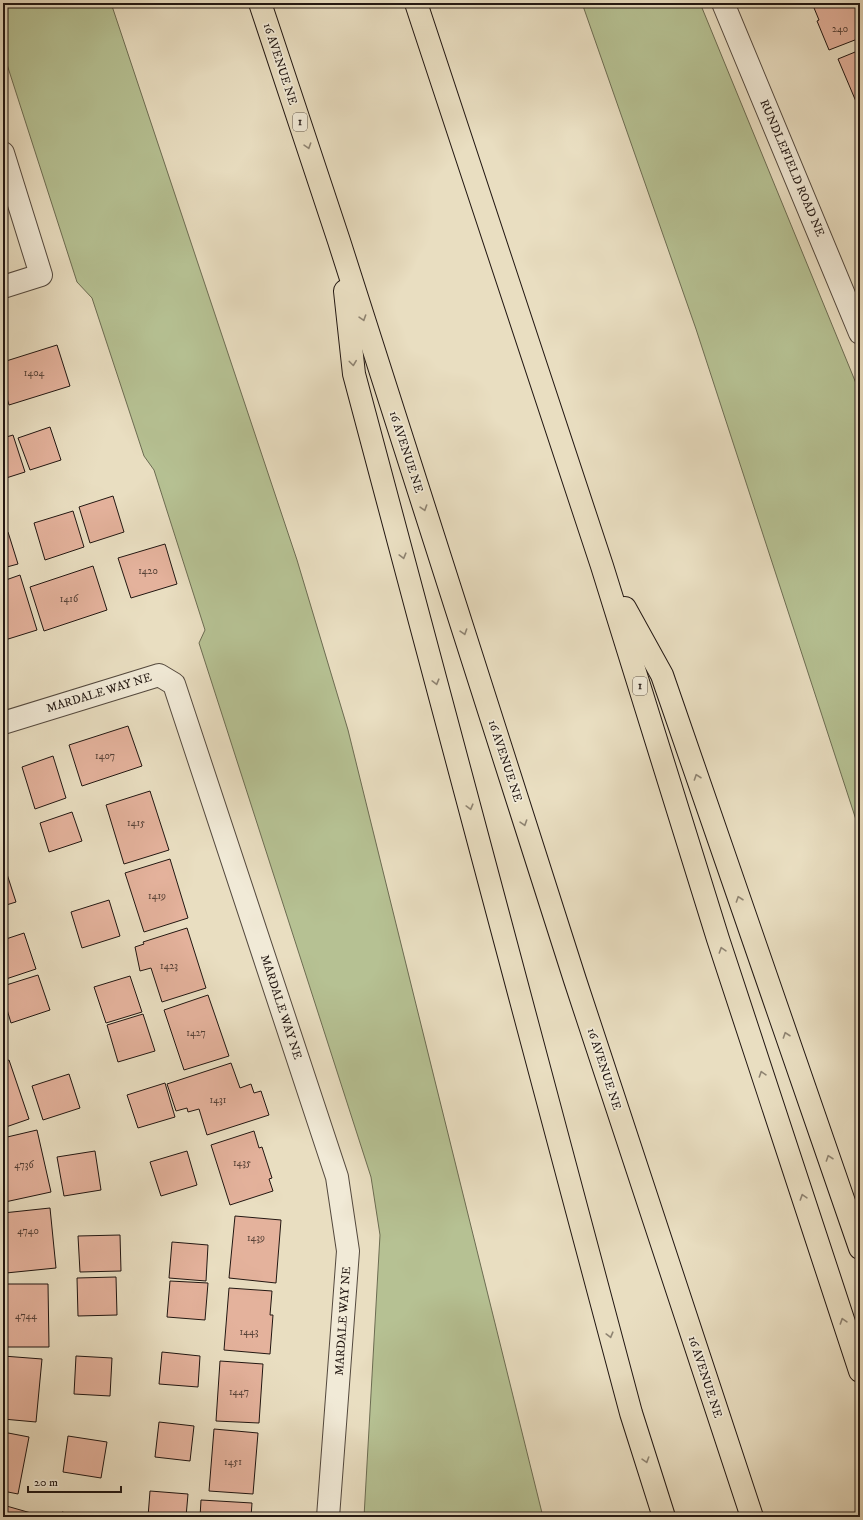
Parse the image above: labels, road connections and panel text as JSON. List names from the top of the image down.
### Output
{
  "streets": {
    "highway": ["16 AVENUE NE", "1"],
    "street": ["RUNDLEFIELD ROAD NE", "MARDALE WAY NE"]
  },
  "house_numbers": [
    "240",
    "1404",
    "1420",
    "1416",
    "1407",
    "1415",
    "1419",
    "1423",
    "1427",
    "1431",
    "1435",
    "4736",
    "4740",
    "1439",
    "4744",
    "1443",
    "1447",
    "1451"
  ],
  "scale_bar": "20 m"
}
